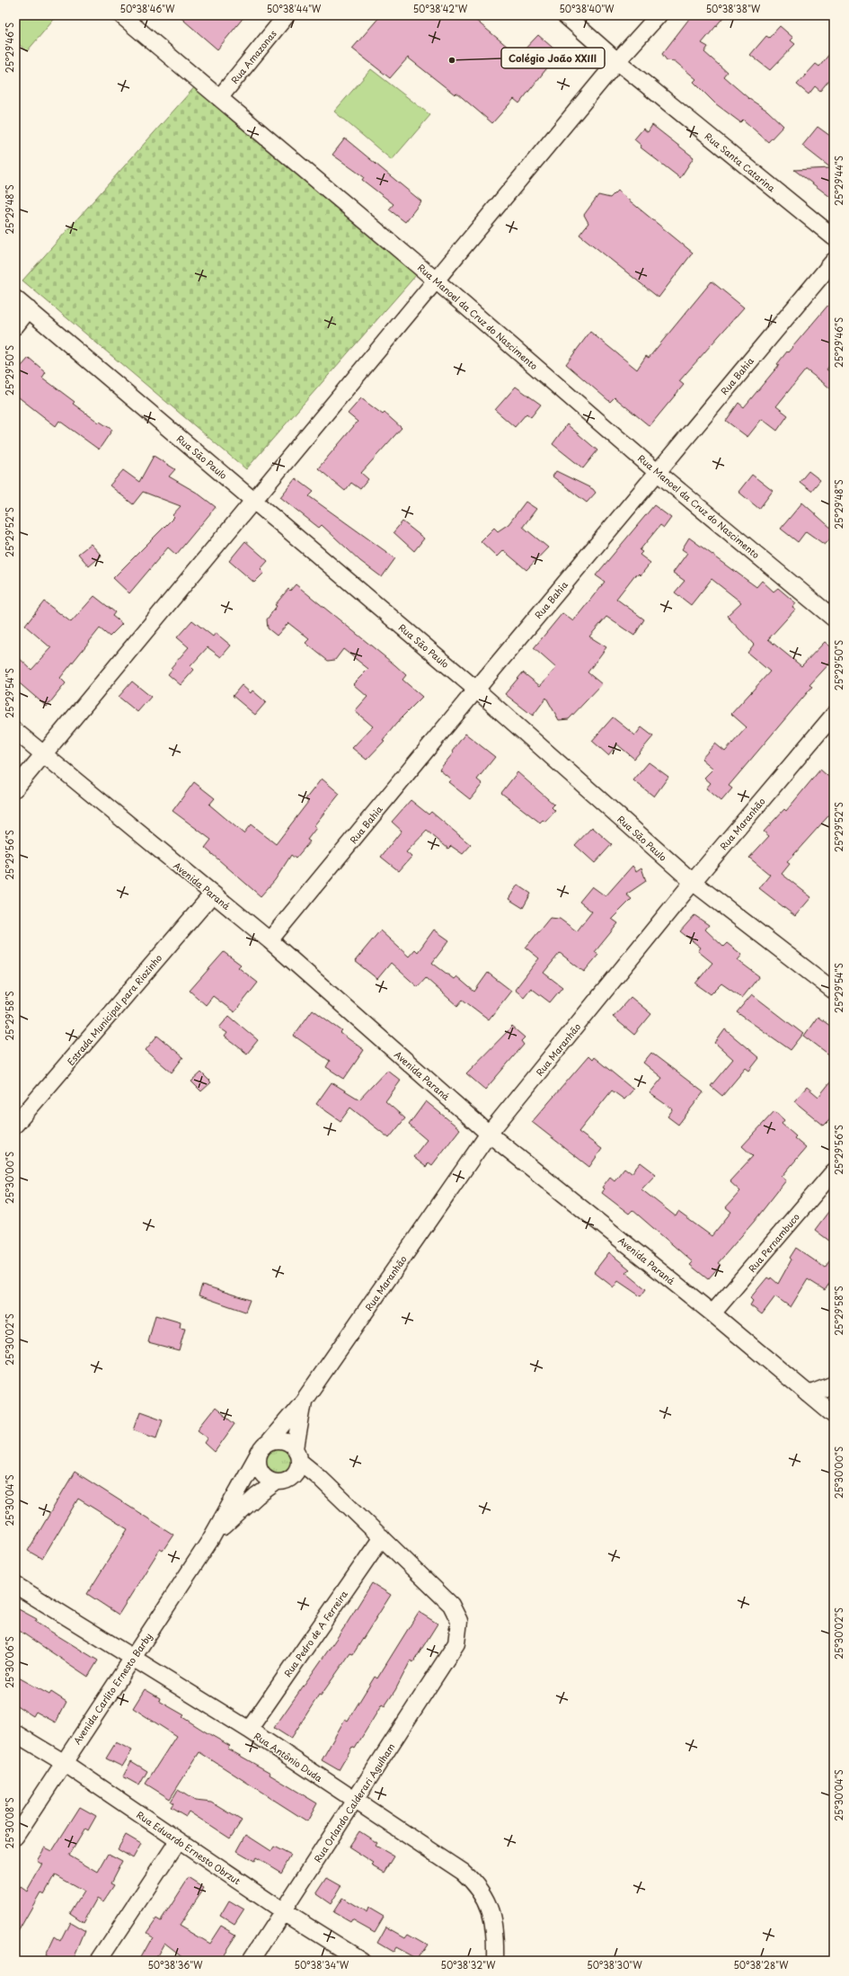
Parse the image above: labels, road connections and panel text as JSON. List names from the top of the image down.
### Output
{
  "streets": {
    "street": [
      "Rua Amazonas",
      "Rua Santa Catarina",
      "Rua Manoel da Cruz do Nascimento",
      "Rua Bahia",
      "Rua São Paulo",
      "Rua Maranhão",
      "Avenida Paraná",
      "Estrada Municipal para Riozinho",
      "Rua Pernambuco",
      "Rua Pedro de A Ferreira",
      "Avenida Carlito Ernesto Barby",
      "Rua Antônio Duda",
      "Rua Orlando Calderari Agulham",
      "Rua Eduardo Ernesto Obrzut"
    ]
  },
  "crossings": [
    ["Rua Amazonas", "Rua Manoel da Cruz do Nascimento"],
    ["Rua Manoel da Cruz do Nascimento", "Rua Bahia"],
    ["Rua Bahia", "Rua São Paulo"],
    ["Rua Bahia", "Avenida Paraná"],
    ["Rua São Paulo", "Rua Maranhão"],
    ["Rua Maranhão", "Avenida Paraná"],
    ["Rua Maranhão", "Avenida Carlito Ernesto Barby"],
    ["Avenida Paraná", "Estrada Municipal para Riozinho"],
    ["Avenida Paraná", "Rua Pernambuco"],
    ["Rua Pedro de A Ferreira", "Rua Antônio Duda"],
    ["Rua Pedro de A Ferreira", "Rua Orlando Calderari Agulham"],
    ["Avenida Carlito Ernesto Barby", "Rua Antônio Duda"],
    ["Avenida Carlito Ernesto Barby", "Rua Eduardo Ernesto Obrzut"],
    ["Rua Antônio Duda", "Rua Orlando Calderari Agulham"],
    ["Rua Orlando Calderari Agulham", "Rua Eduardo Ernesto Obrzut"]
  ],
  "places": ["Colégio João XXIII"],
  "coordinates": [
    "50°38'46\"W",
    "50°38'44\"W",
    "50°38'42\"W",
    "50°38'40\"W",
    "50°38'38\"W",
    "25°29'46\"S",
    "25°29'44\"S",
    "25°29'48\"S",
    "25°29'50\"S",
    "25°29'52\"S",
    "25°29'54\"S",
    "25°29'56\"S",
    "25°29'58\"S",
    "25°30'00\"S",
    "25°30'02\"S",
    "25°30'04\"S",
    "25°30'06\"S",
    "25°30'08\"S",
    "50°38'36\"W",
    "50°38'34\"W",
    "50°38'32\"W",
    "50°38'30\"W",
    "50°38'28\"W"
  ]
}
